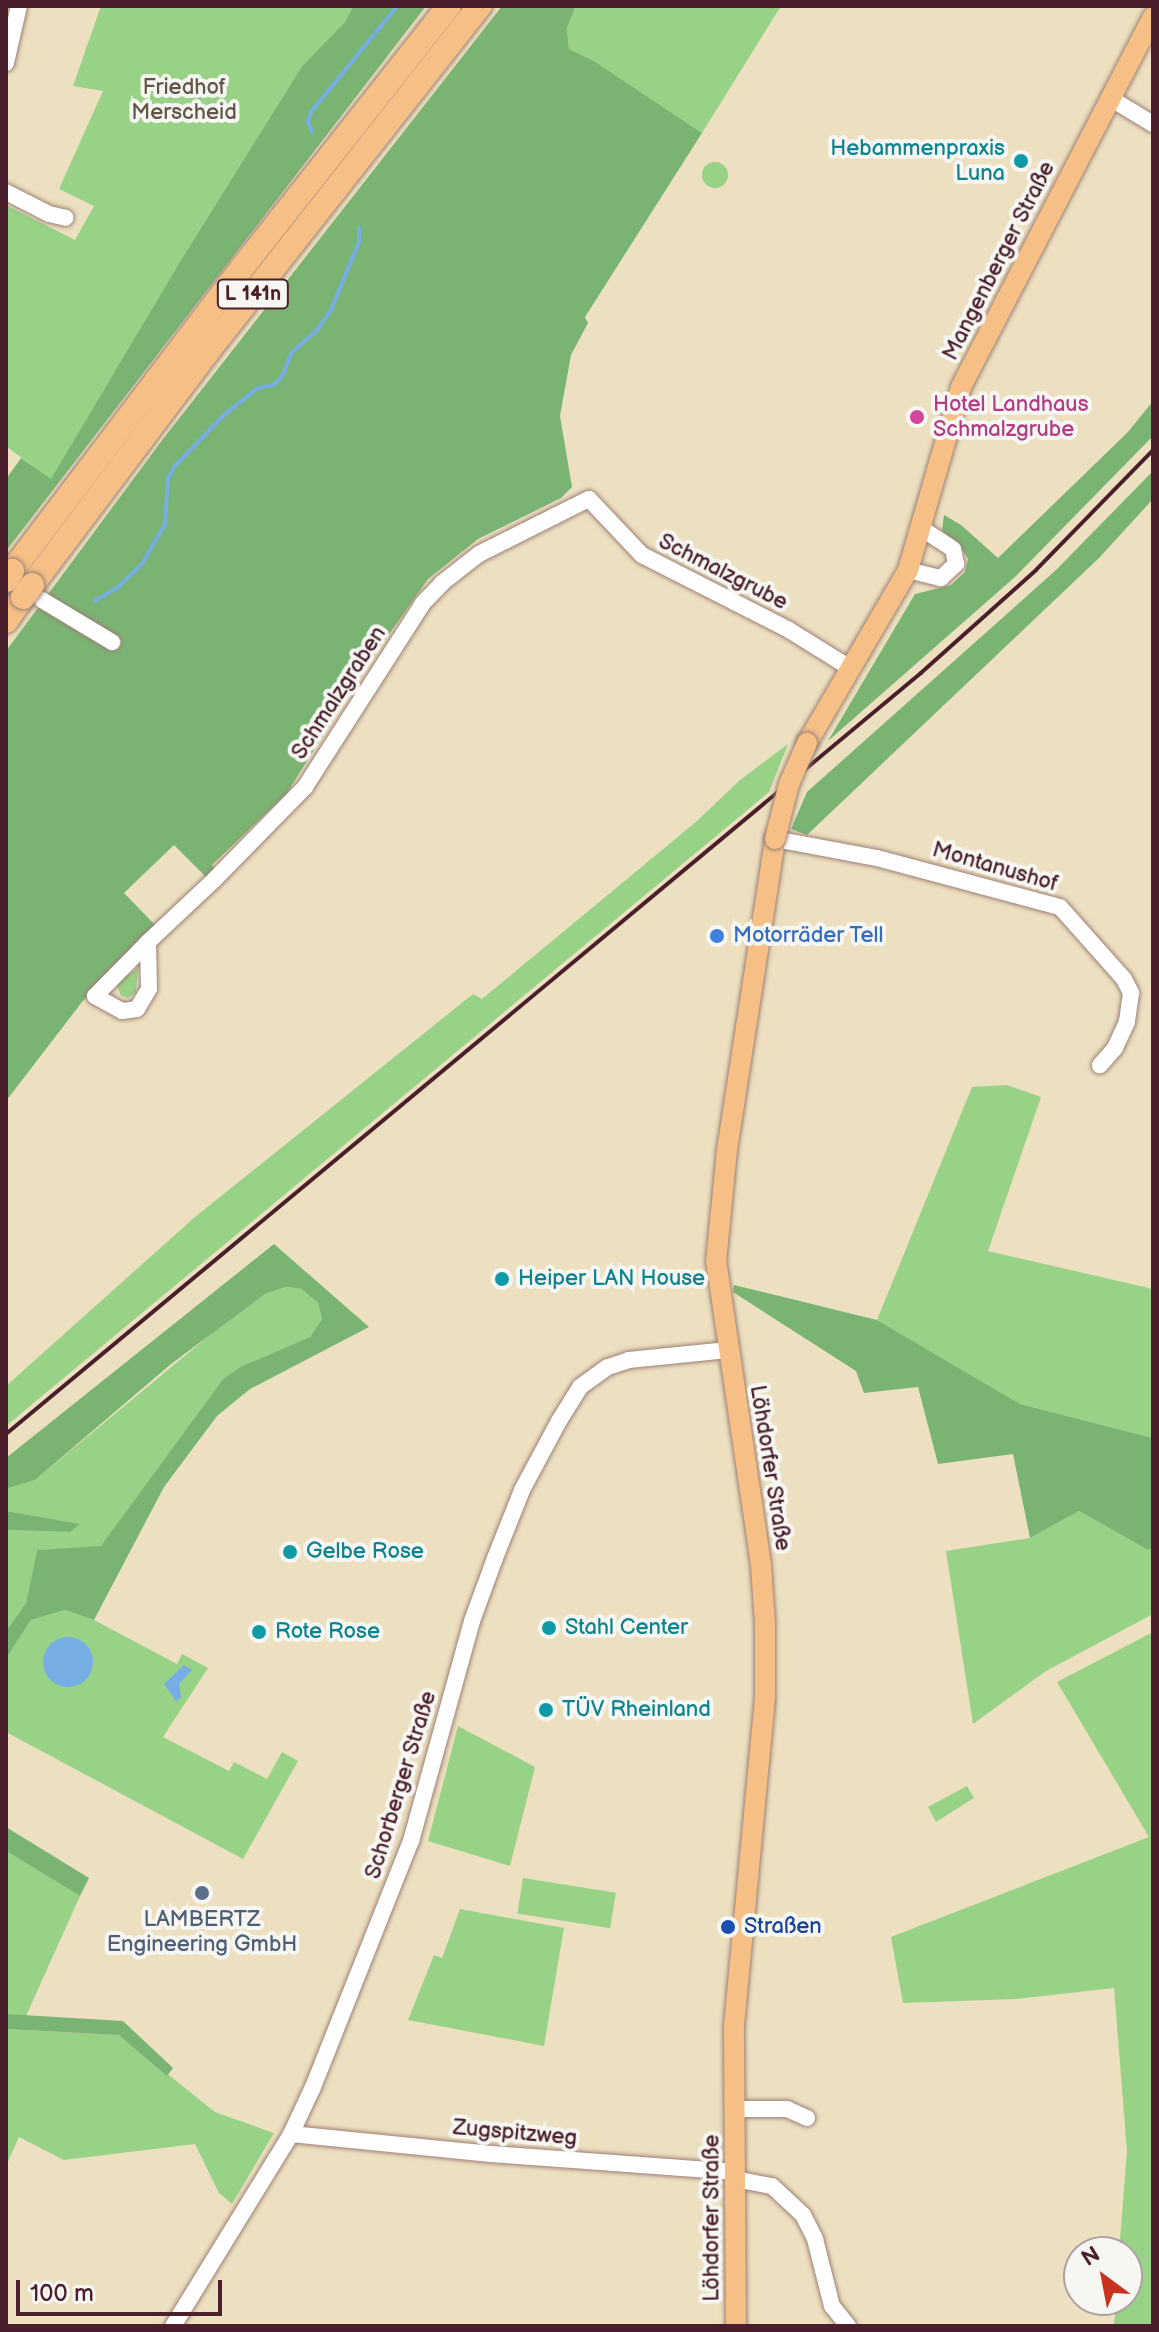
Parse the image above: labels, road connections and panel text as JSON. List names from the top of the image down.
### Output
{
  "streets": {
    "highway": ["L 141n"],
    "main road": ["Mangenberger Straße", "Löhdorfer Straße"],
    "street": [
      "Schmalzgrube",
      "Schmalzgraben",
      "Montanushof",
      "Schorberger Straße",
      "Zugspitzweg"
    ]
  },
  "crossings": [
    ["Mangenberger Straße", "Schmalzgrube"],
    ["Mangenberger Straße", "Montanushof"],
    ["Mangenberger Straße", "Löhdorfer Straße"],
    ["Schmalzgrube", "Schmalzgraben"],
    ["Montanushof", "Löhdorfer Straße"],
    ["Löhdorfer Straße", "Schorberger Straße"],
    ["Löhdorfer Straße", "Zugspitzweg"],
    ["Schorberger Straße", "Zugspitzweg"]
  ],
  "parks": ["Friedhof Merscheid"],
  "places": [
    "Hebammenpraxis Luna",
    "Hotel Landhaus Schmalzgrube",
    "Motorräder Tell",
    "Heiper LAN House",
    "Gelbe Rose",
    "Stahl Center",
    "Rote Rose",
    "TÜV Rheinland",
    "LAMBERTZ Engineering GmbH",
    "Straßen"
  ],
  "scale_bar": "100 m",
  "north": "top left"
}
